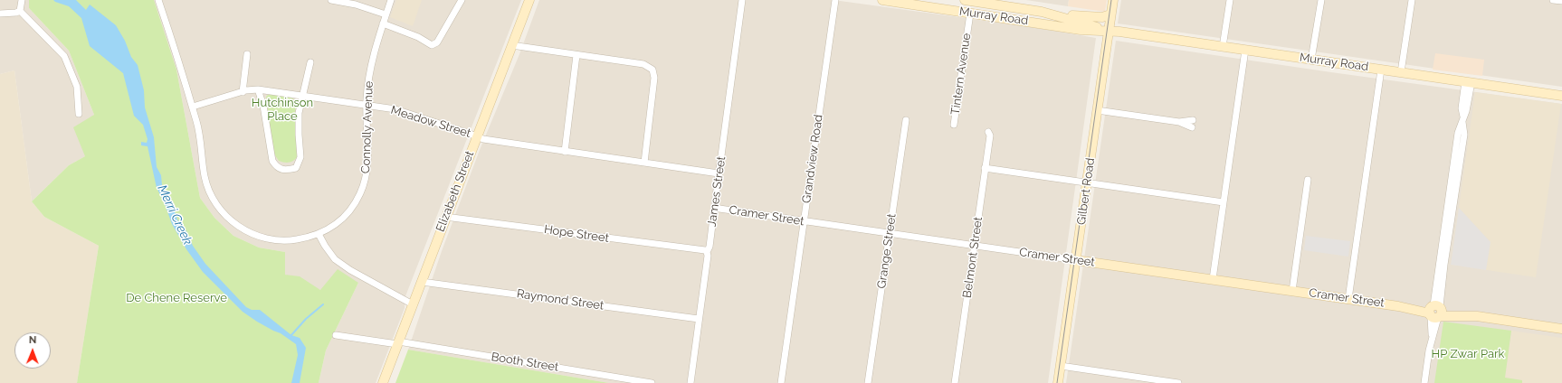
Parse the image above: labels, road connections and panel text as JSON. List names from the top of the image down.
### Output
{
  "streets": {
    "main road": [
      "Murray Road",
      "Tintern Avenue",
      "Elizabeth Street",
      "Gilbert Road",
      "Cramer Street"
    ],
    "street": [
      "Meadow Street",
      "Connolly Avenue",
      "Grandview Road",
      "James Street",
      "Hope Street",
      "Grange Street",
      "Belmont Street",
      "Raymond Street",
      "Booth Street"
    ]
  },
  "crossings": [
    ["Murray Road", "Tintern Avenue"],
    ["Murray Road", "Gilbert Road"],
    ["Meadow Street", "Connolly Avenue"],
    ["Meadow Street", "Elizabeth Street"],
    ["Meadow Street", "James Street"],
    ["Grandview Road", "Cramer Street"],
    ["Elizabeth Street", "Hope Street"],
    ["Elizabeth Street", "Raymond Street"],
    ["Elizabeth Street", "Booth Street"],
    ["James Street", "Cramer Street"],
    ["James Street", "Hope Street"],
    ["James Street", "Raymond Street"],
    ["Gilbert Road", "Cramer Street"],
    ["Cramer Street", "Grange Street"],
    ["Cramer Street", "Belmont Street"]
  ],
  "water": ["Merri Creek"],
  "parks": ["Hutchinson Place", "De Chene Reserve", "HP Zwar Park"],
  "north": "top"
}
